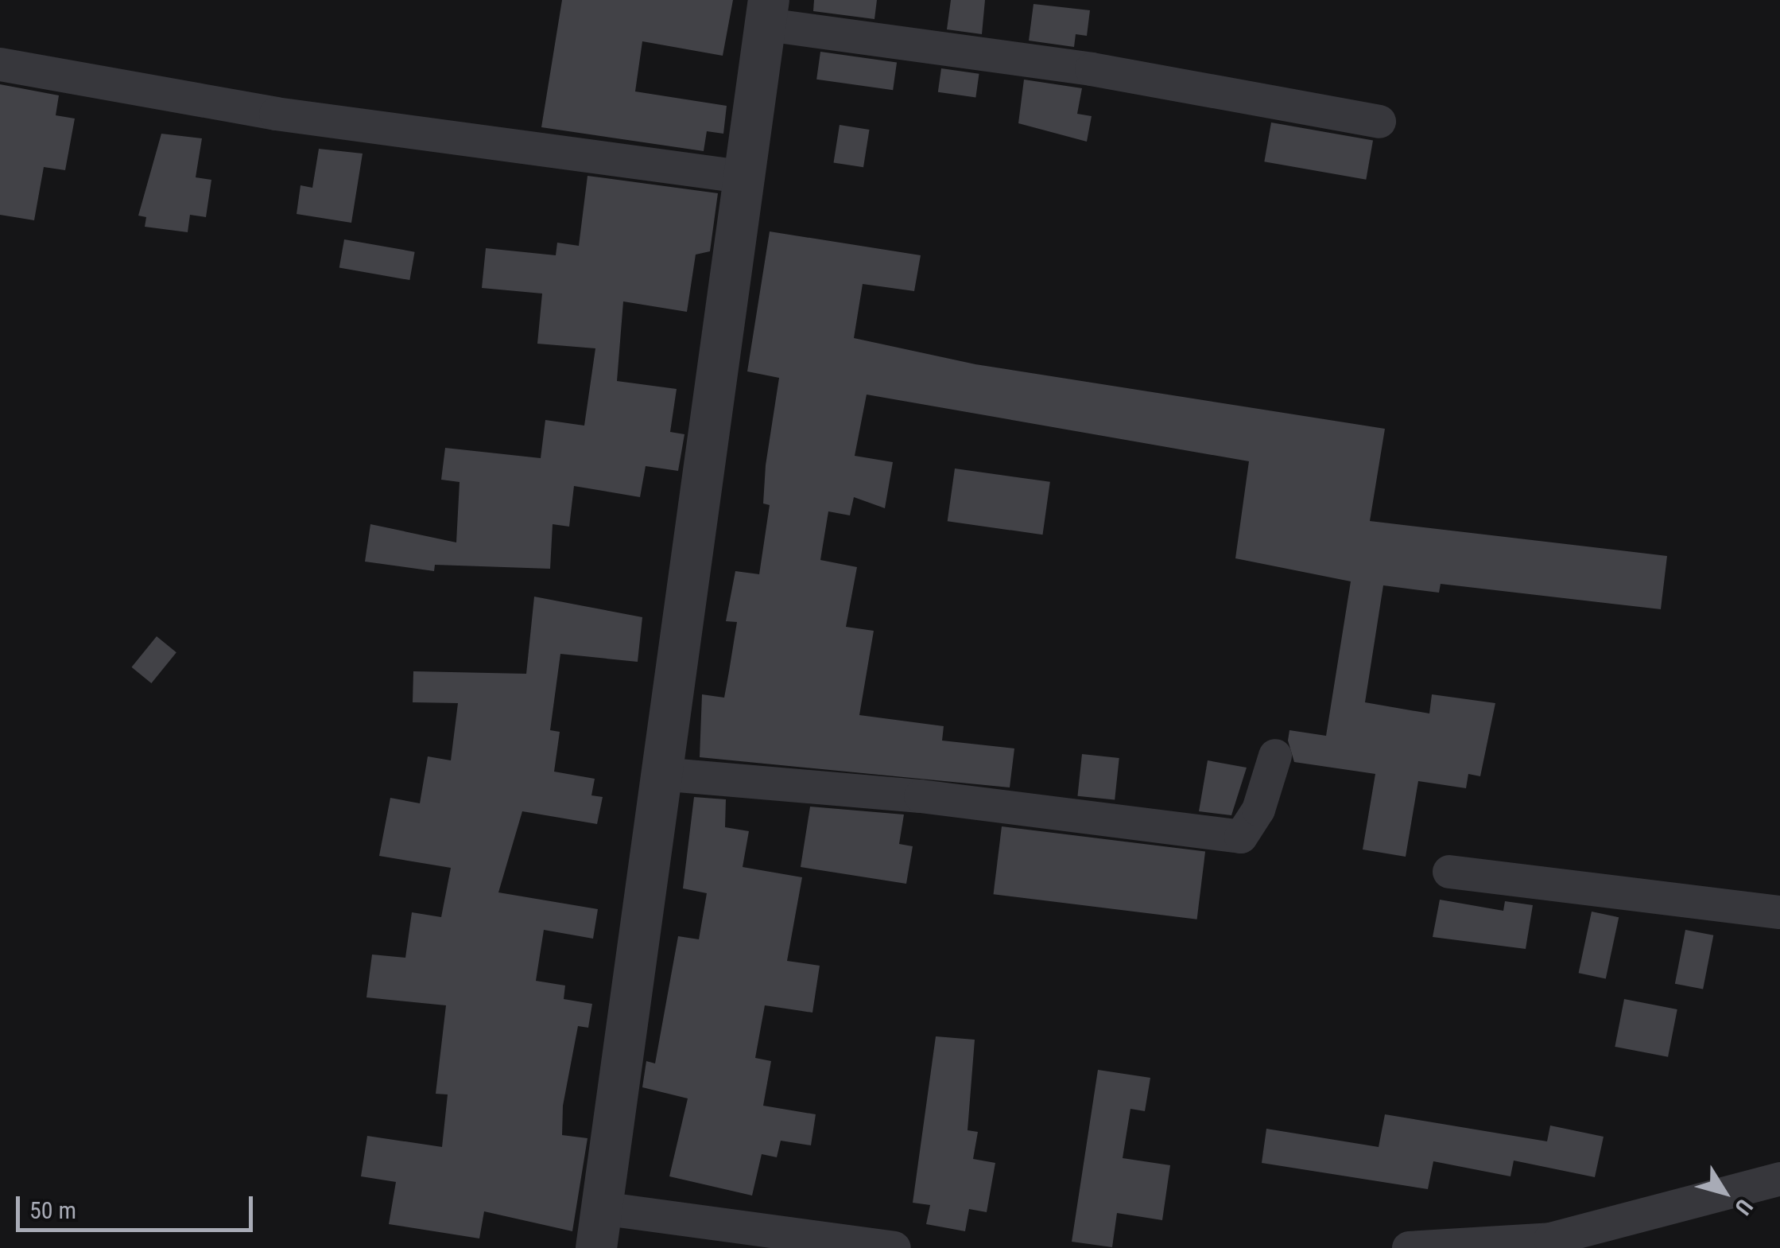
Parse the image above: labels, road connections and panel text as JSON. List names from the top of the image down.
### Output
{
  "scale_bar": "50 m",
  "north": "bottom right"
}
